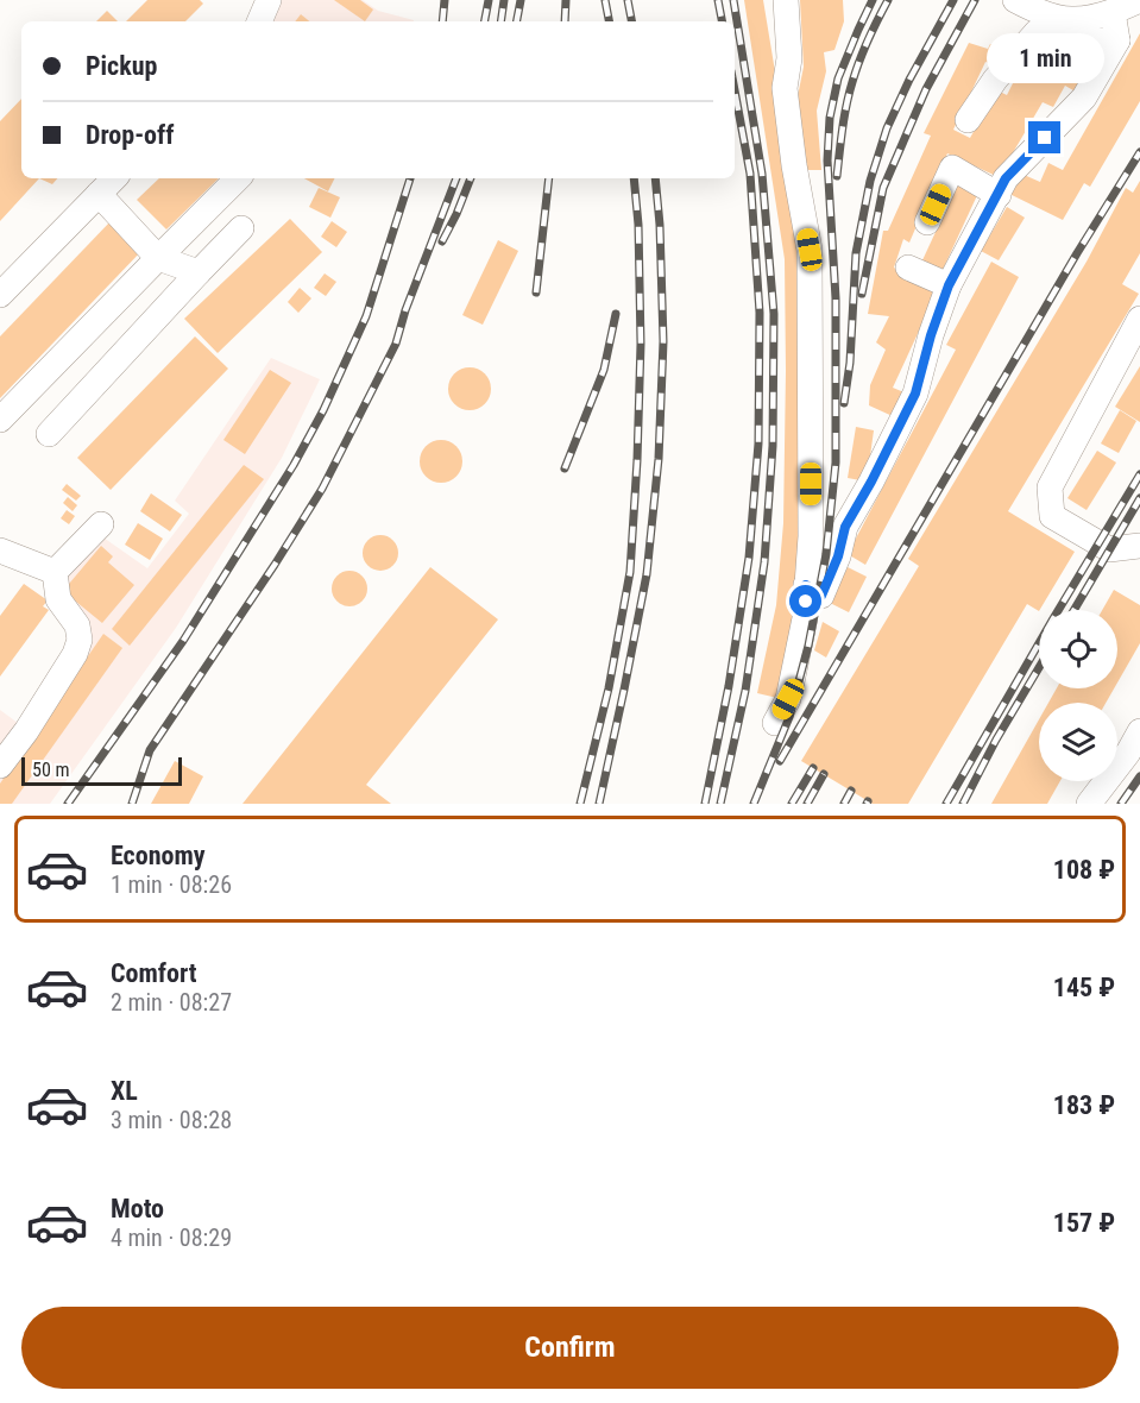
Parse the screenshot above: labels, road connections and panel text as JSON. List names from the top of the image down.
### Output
{
  "scale_bar": "50 m",
  "page": {
    "banner": ["Pickup", "Drop-off"],
    "bubble": "1 min",
    "scale": "50 m",
    "list": [
      {
        "name": "Economy",
        "note": "1 min · 08:26",
        "value": "108 ₽"
      },
      {
        "name": "Comfort",
        "note": "2 min · 08:27",
        "value": "145 ₽"
      },
      {
        "name": "XL",
        "note": "3 min · 08:28",
        "value": "183 ₽"
      },
      {
        "name": "Moto",
        "note": "4 min · 08:29",
        "value": "157 ₽"
      }
    ],
    "buttons": "Confirm"
  }
}
